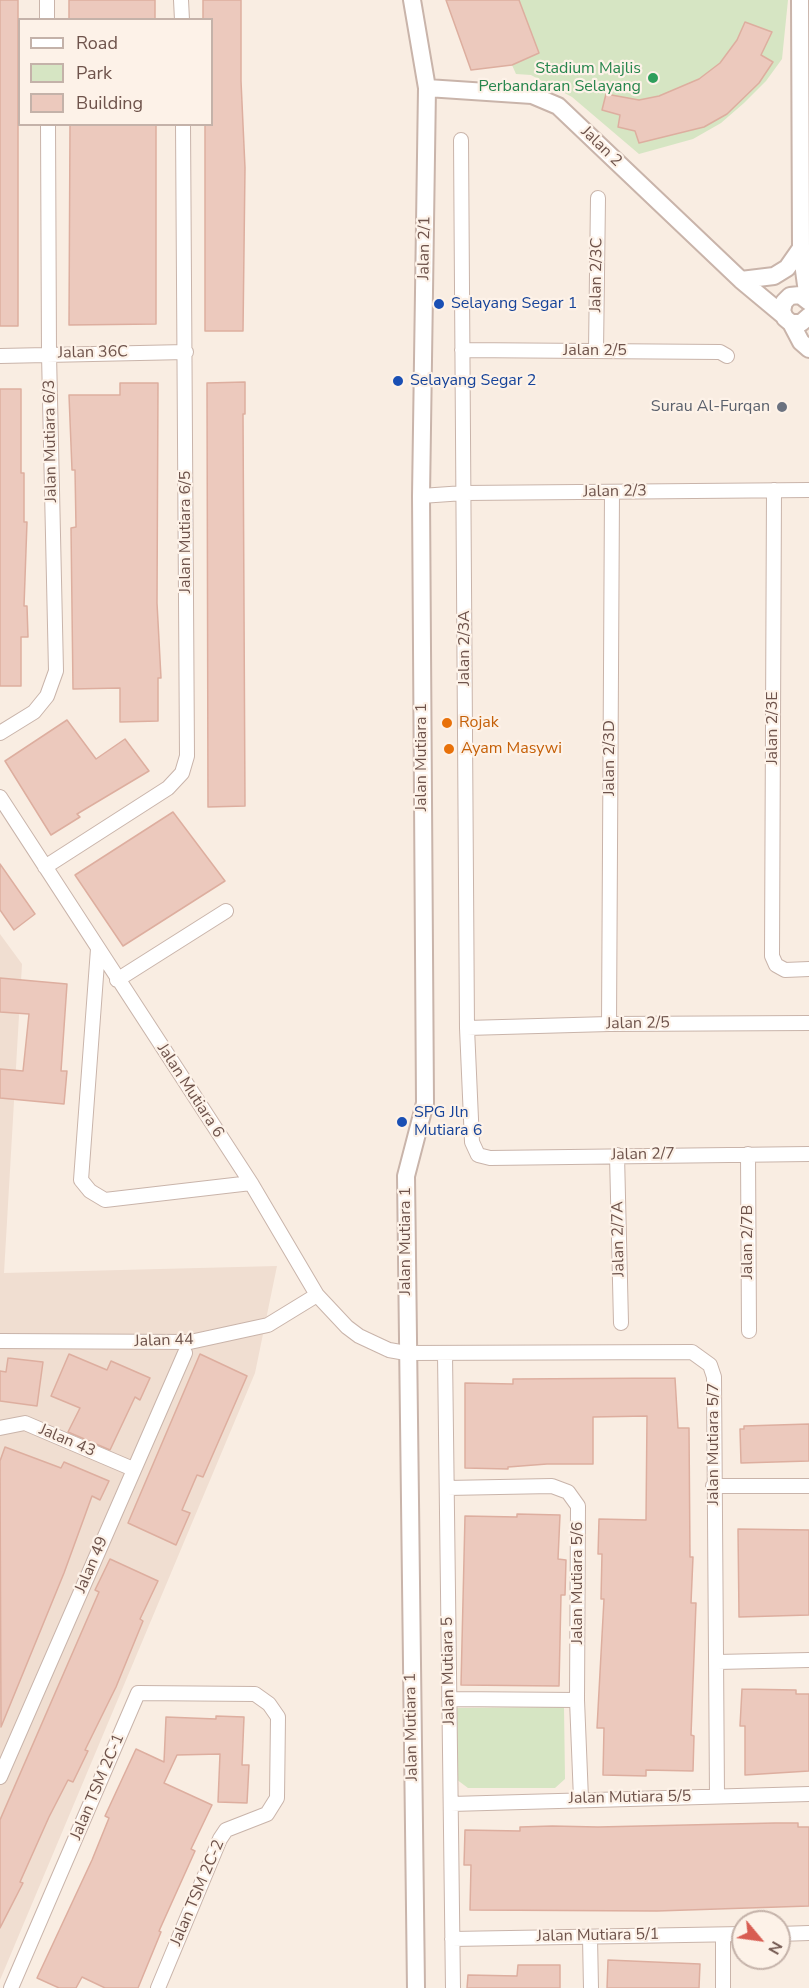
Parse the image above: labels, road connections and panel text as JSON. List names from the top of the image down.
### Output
{
  "streets": {
    "street": [
      "Jalan 2",
      "Jalan 2/1",
      "Jalan 2/3C",
      "Jalan 2/5",
      "Jalan 36C",
      "Jalan Mutiara 6/3",
      "Jalan 2/3",
      "Jalan Mutiara 6/5",
      "Jalan 2/3A",
      "Jalan 2/3E",
      "Jalan Mutiara 1",
      "Jalan 2/3D",
      "Jalan Mutiara 6",
      "Jalan 2/7",
      "Jalan 2/7A",
      "Jalan 2/7B",
      "Jalan 44",
      "Jalan 43",
      "Jalan Mutiara 5/7",
      "Jalan 49",
      "Jalan Mutiara 5/6",
      "Jalan Mutiara 5",
      "Jalan TSM 2C-1",
      "Jalan Mutiara 5/5",
      "Jalan TSM 2C-2",
      "Jalan Mutiara 5/1"
    ]
  },
  "crossings": [
    ["Jalan 2", "Jalan 2/1"],
    ["Jalan 2/1", "Jalan 2/3"],
    ["Jalan 2/1", "Jalan Mutiara 1"],
    ["Jalan 2/3C", "Jalan 2/5"],
    ["Jalan 2/5", "Jalan 2/3A"],
    ["Jalan 2/5", "Jalan 2/3D"],
    ["Jalan 36C", "Jalan Mutiara 6/3"],
    ["Jalan 36C", "Jalan Mutiara 6/5"],
    ["Jalan 2/3", "Jalan 2/3A"],
    ["Jalan 2/3", "Jalan 2/3E"],
    ["Jalan 2/3", "Jalan Mutiara 1"],
    ["Jalan 2/3", "Jalan 2/3D"],
    ["Jalan Mutiara 6/5", "Jalan Mutiara 6"],
    ["Jalan 2/3A", "Jalan 2/7"],
    ["Jalan Mutiara 1", "Jalan Mutiara 6"],
    ["Jalan Mutiara 1", "Jalan Mutiara 5/7"],
    ["Jalan Mutiara 6", "Jalan 44"],
    ["Jalan Mutiara 6", "Jalan Mutiara 5/7"],
    ["Jalan 2/7", "Jalan 2/7A"],
    ["Jalan 2/7", "Jalan 2/7B"],
    ["Jalan 43", "Jalan 49"],
    ["Jalan Mutiara 5/7", "Jalan Mutiara 5"],
    ["Jalan Mutiara 5/7", "Jalan Mutiara 5/5"],
    ["Jalan Mutiara 5/6", "Jalan Mutiara 5"],
    ["Jalan Mutiara 5/6", "Jalan Mutiara 5/5"],
    ["Jalan Mutiara 5", "Jalan Mutiara 5/5"],
    ["Jalan Mutiara 5", "Jalan Mutiara 5/1"],
    ["Jalan TSM 2C-1", "Jalan TSM 2C-2"]
  ],
  "places": [
    "Stadium Majlis Perbandaran Selayang",
    "Selayang Segar 1",
    "Selayang Segar 2",
    "Surau Al-Furqan",
    "Rojak",
    "Ayam Masywi",
    "SPG Jln Mutiara 6"
  ],
  "legend": ["Road", "Park", "Building"],
  "north": "bottom right"
}
